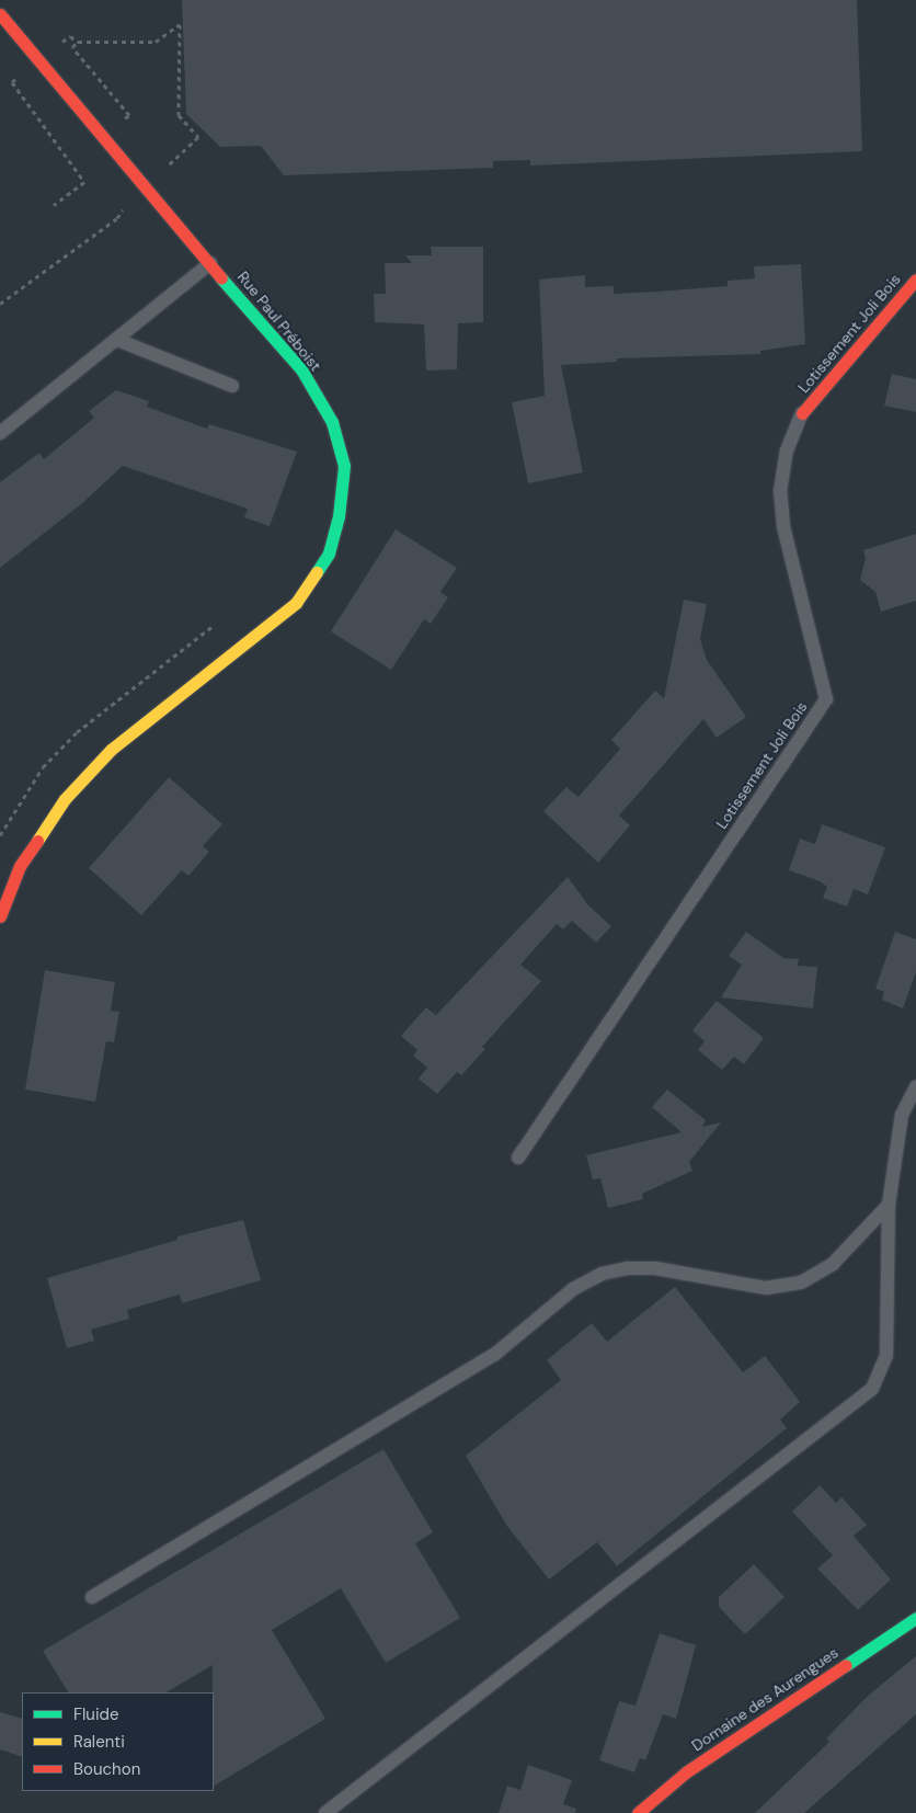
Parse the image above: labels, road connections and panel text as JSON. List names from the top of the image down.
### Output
{
  "streets": {
    "street": ["Rue Paul Préboist", "Lotissement Joli Bois", "Domaine des Aurengues"]
  },
  "legend": ["Fluide", "Ralenti", "Bouchon"]
}
